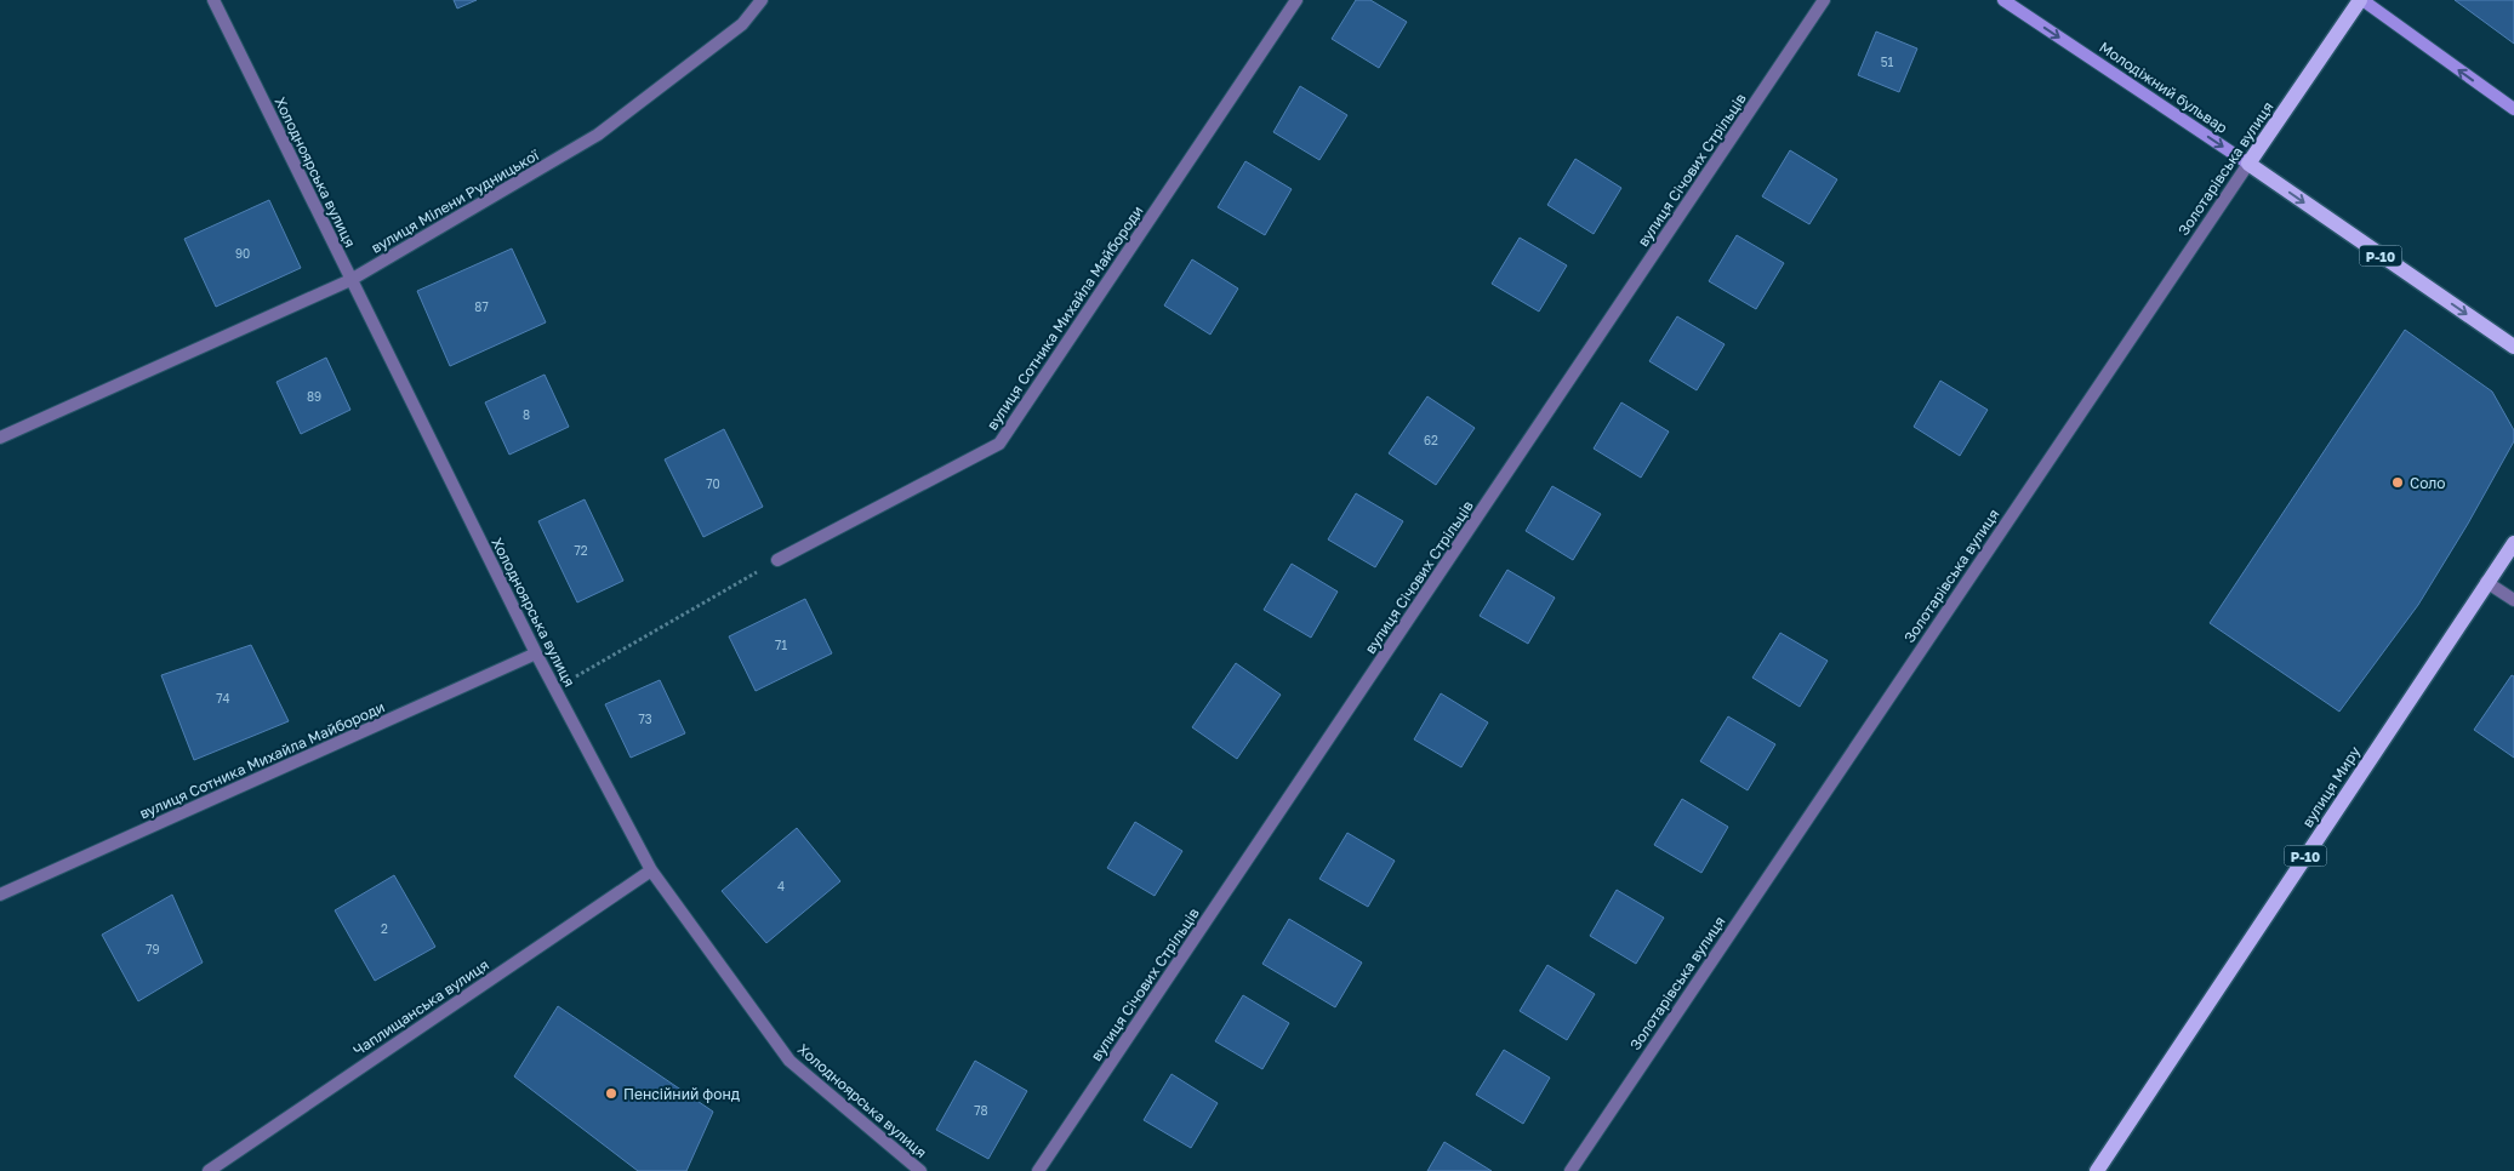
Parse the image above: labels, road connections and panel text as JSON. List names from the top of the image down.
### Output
{
  "streets": {
    "main road": [
      "Молодіжний бульвар",
      "Золотарівська вулиця",
      "Р-10",
      "вулиця Миру"
    ],
    "street": [
      "вулиця Січових Стрільців",
      "Холодноярська вулиця",
      "вулиця Мілени Рудницької",
      "вулиця Сотника Михайла Майбороди",
      "Чаплищанська вулиця"
    ]
  },
  "crossings": [
    ["Молодіжний бульвар", "Золотарівська вулиця"],
    ["Холодноярська вулиця", "вулиця Мілени Рудницької"],
    ["Холодноярська вулиця", "вулиця Сотника Михайла Майбороди"],
    ["Холодноярська вулиця", "Чаплищанська вулиця"]
  ],
  "one_way": ["Молодіжний бульвар"],
  "places": ["Соло", "Пенсійний фонд"],
  "house_numbers": [
    "51",
    "90",
    "87",
    "89",
    "8",
    "62",
    "70",
    "72",
    "71",
    "74",
    "73",
    "4",
    "2",
    "79",
    "78"
  ]
}
